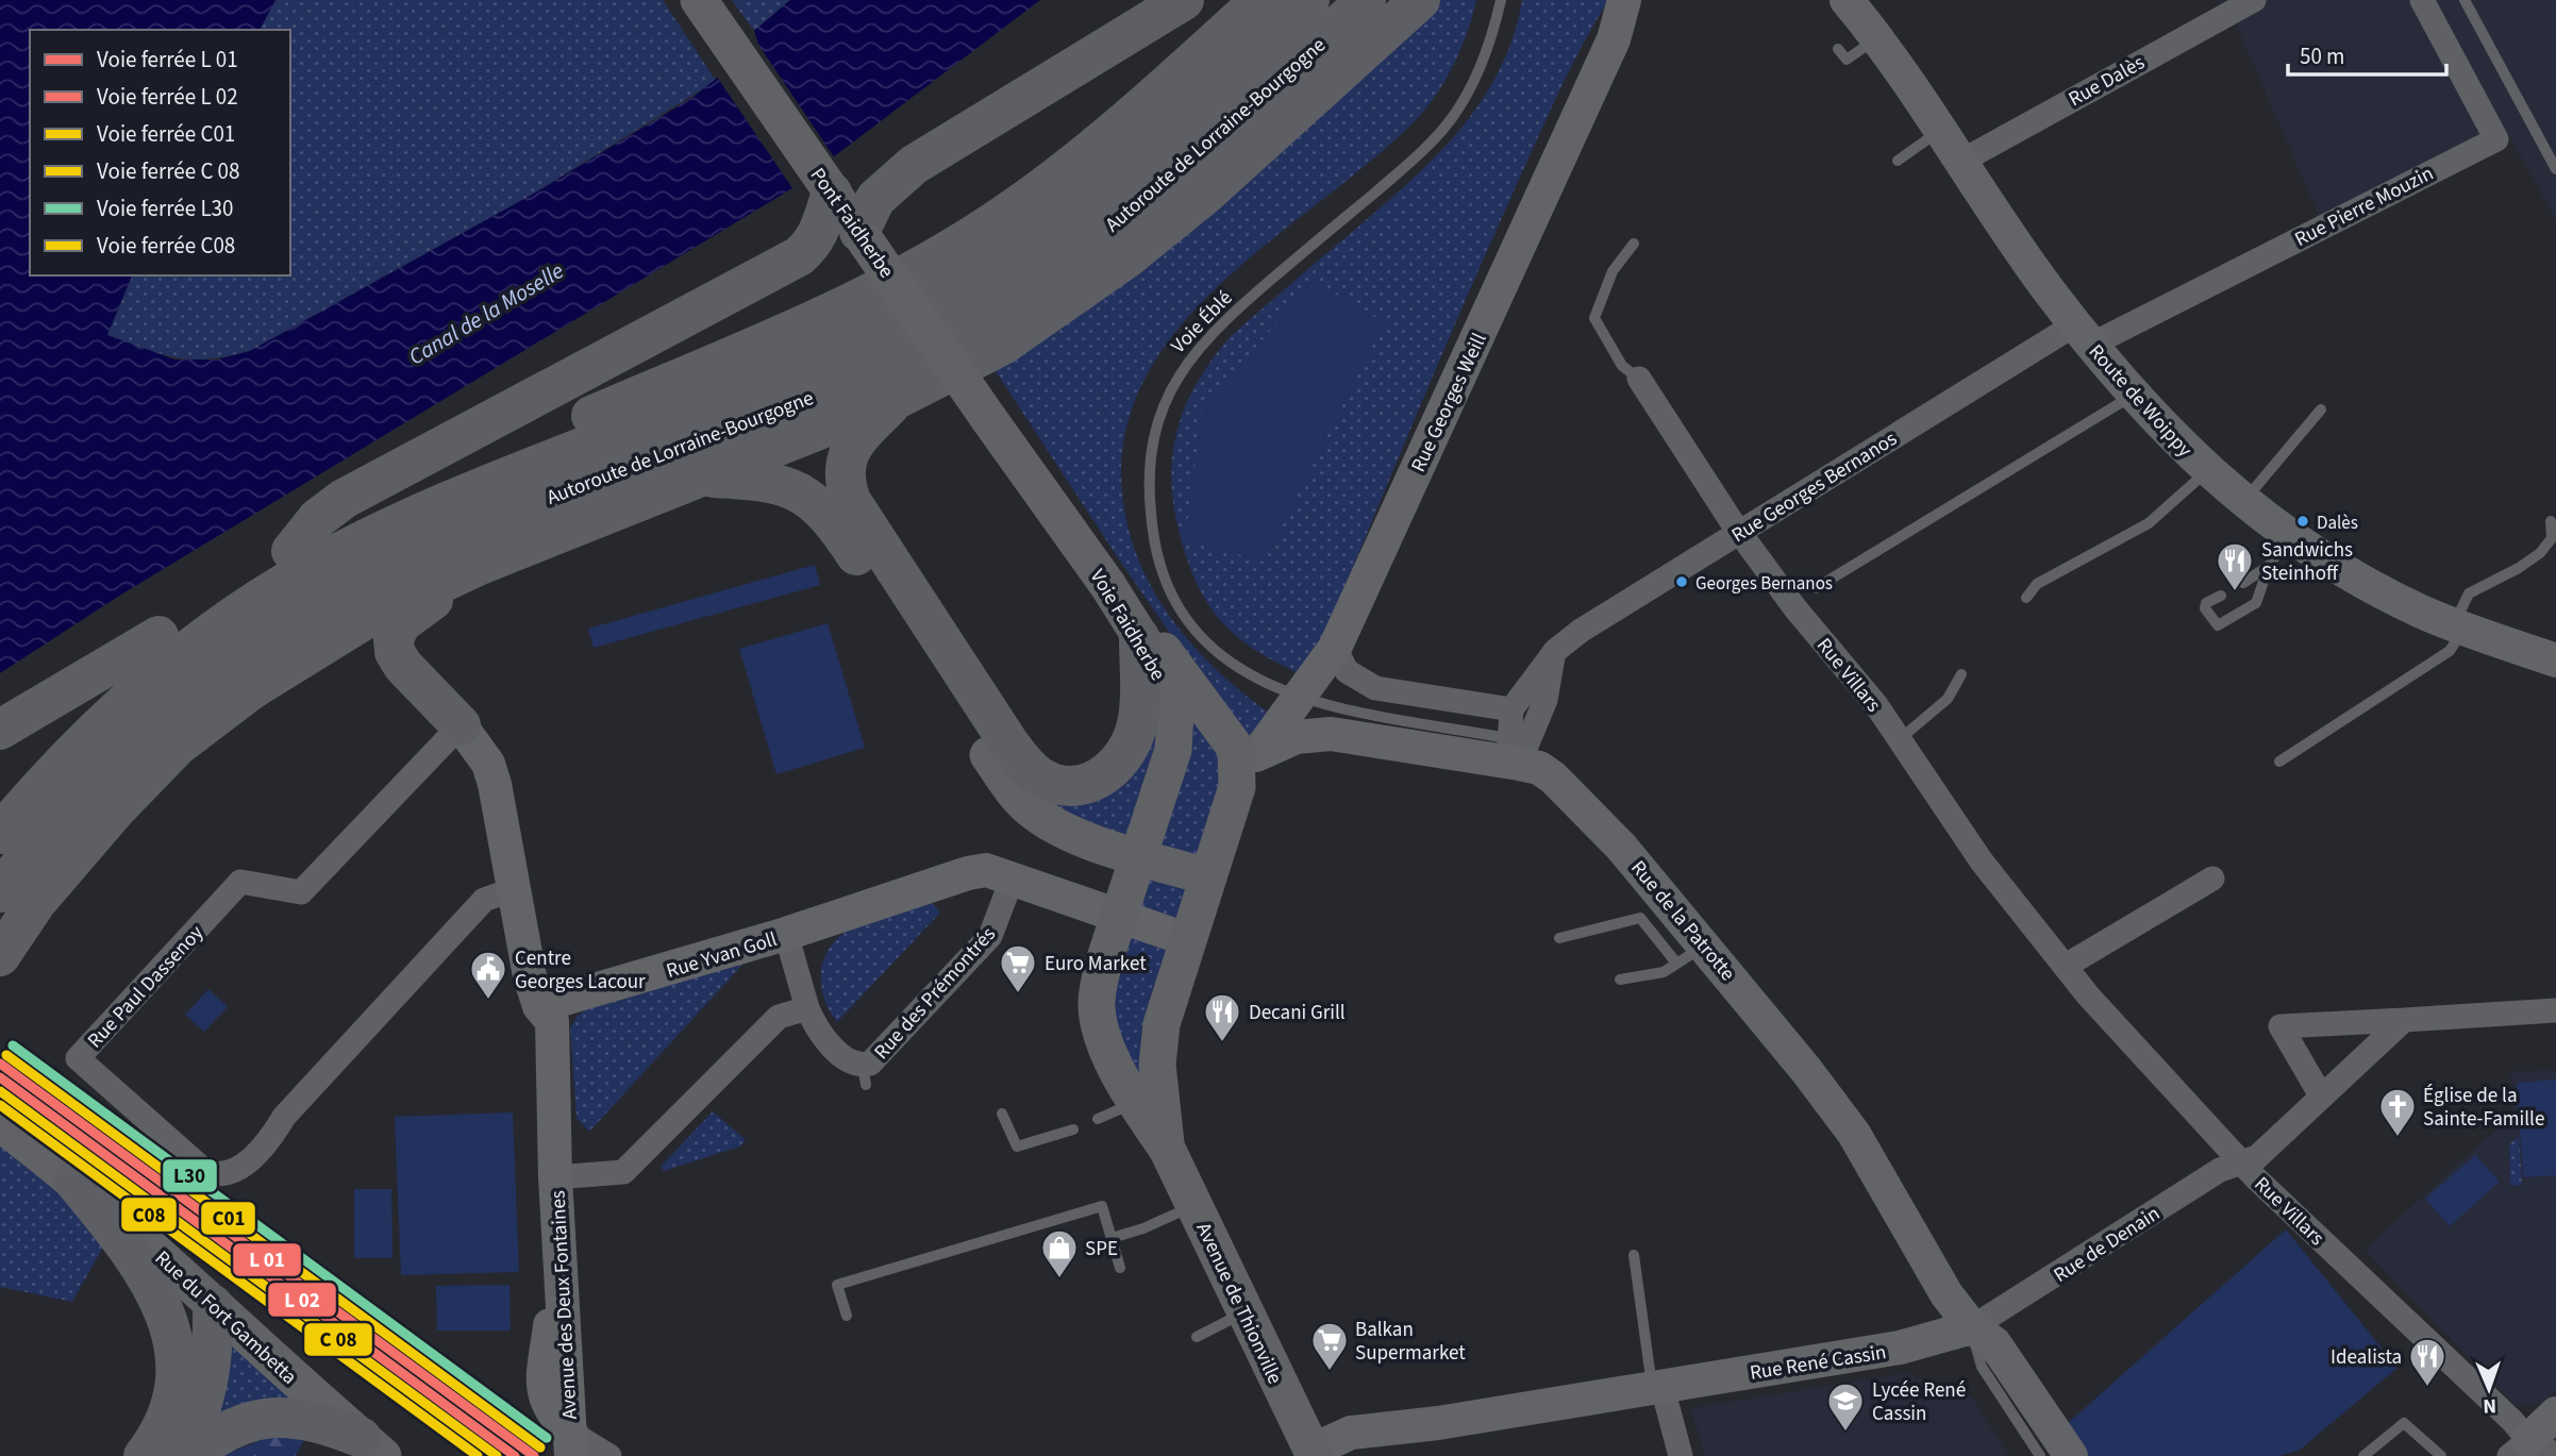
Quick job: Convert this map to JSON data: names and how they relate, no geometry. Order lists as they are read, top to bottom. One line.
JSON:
{"streets":{"highway":["Autoroute de Lorraine-Bourgogne"],"main road":["Pont Faidherbe","Voie Faidherbe","Avenue de Thionville","Rue du Fort Gambetta"],"street":["Rue Dalès","Rue Pierre Mouzin","Route de Woippy","Rue Georges Weill","Rue Georges Bernanos","Rue Villars","Rue de la Patrotte","Rue Yvan Goll","Rue Paul Dassenoy","Rue des Prémontrés","Rue de Denain","Avenue des Deux Fontaines","Rue René Cassin"],"lane":["Voie Éblé"]},"crossings":[["Rue Dalès","Route de Woippy"],["Rue Pierre Mouzin","Route de Woippy"],["Rue Pierre Mouzin","Rue Georges Bernanos"],["Pont Faidherbe","Voie Faidherbe"],["Voie Éblé","Rue Georges Weill"],["Voie Éblé","Rue de la Patrotte"],["Route de Woippy","Rue Georges Bernanos"],["Rue Georges Weill","Rue de la Patrotte"],["Rue Georges Bernanos","Rue Villars"],["Voie Faidherbe","Rue Yvan Goll"],["Voie Faidherbe","Avenue de Thionville"],["Rue Villars","Rue de Denain"],["Rue de la Patrotte","Rue de Denain"],["Rue de la Patrotte","Rue René Cassin"],["Rue Yvan Goll","Rue des Prémontrés"],["Rue Yvan Goll","Avenue des Deux Fontaines"],["Rue de Denain","Rue René Cassin"],["Avenue de Thionville","Rue René Cassin"]],"water":["Canal de la Moselle"],"places":{"other":["Dalès","Georges Bernanos"],"restaurant":["Sandwichs Steinhoff","Decani Grill","Idealista"],"supermarket":["Euro Market","Balkan Supermarket"],"public building":["Centre Georges Lacour"],"church":["Église de la Sainte-Famille"],"shop":["SPE"],"school or university":["Lycée René Cassin"]},"lines":["rail line L30","rail line C01","rail line C08"],"legend":["Voie ferrée L 01","Voie ferrée L 02","Voie ferrée C01","Voie ferrée C 08","Voie ferrée L30","Voie ferrée C08"],"scale_bar":"50 m","north":"bottom"}
